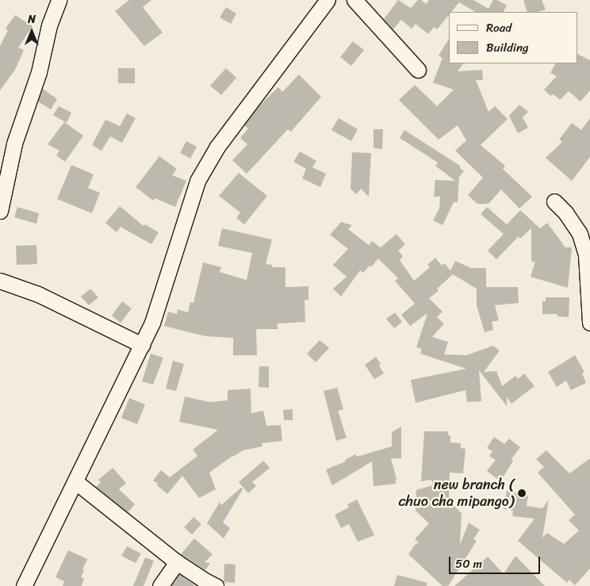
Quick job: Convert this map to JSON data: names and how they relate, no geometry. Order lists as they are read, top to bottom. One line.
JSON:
{"places":["new branch ( chuo cha mipango)"],"legend":["Road","Building"],"scale_bar":"50 m","north":"top"}
